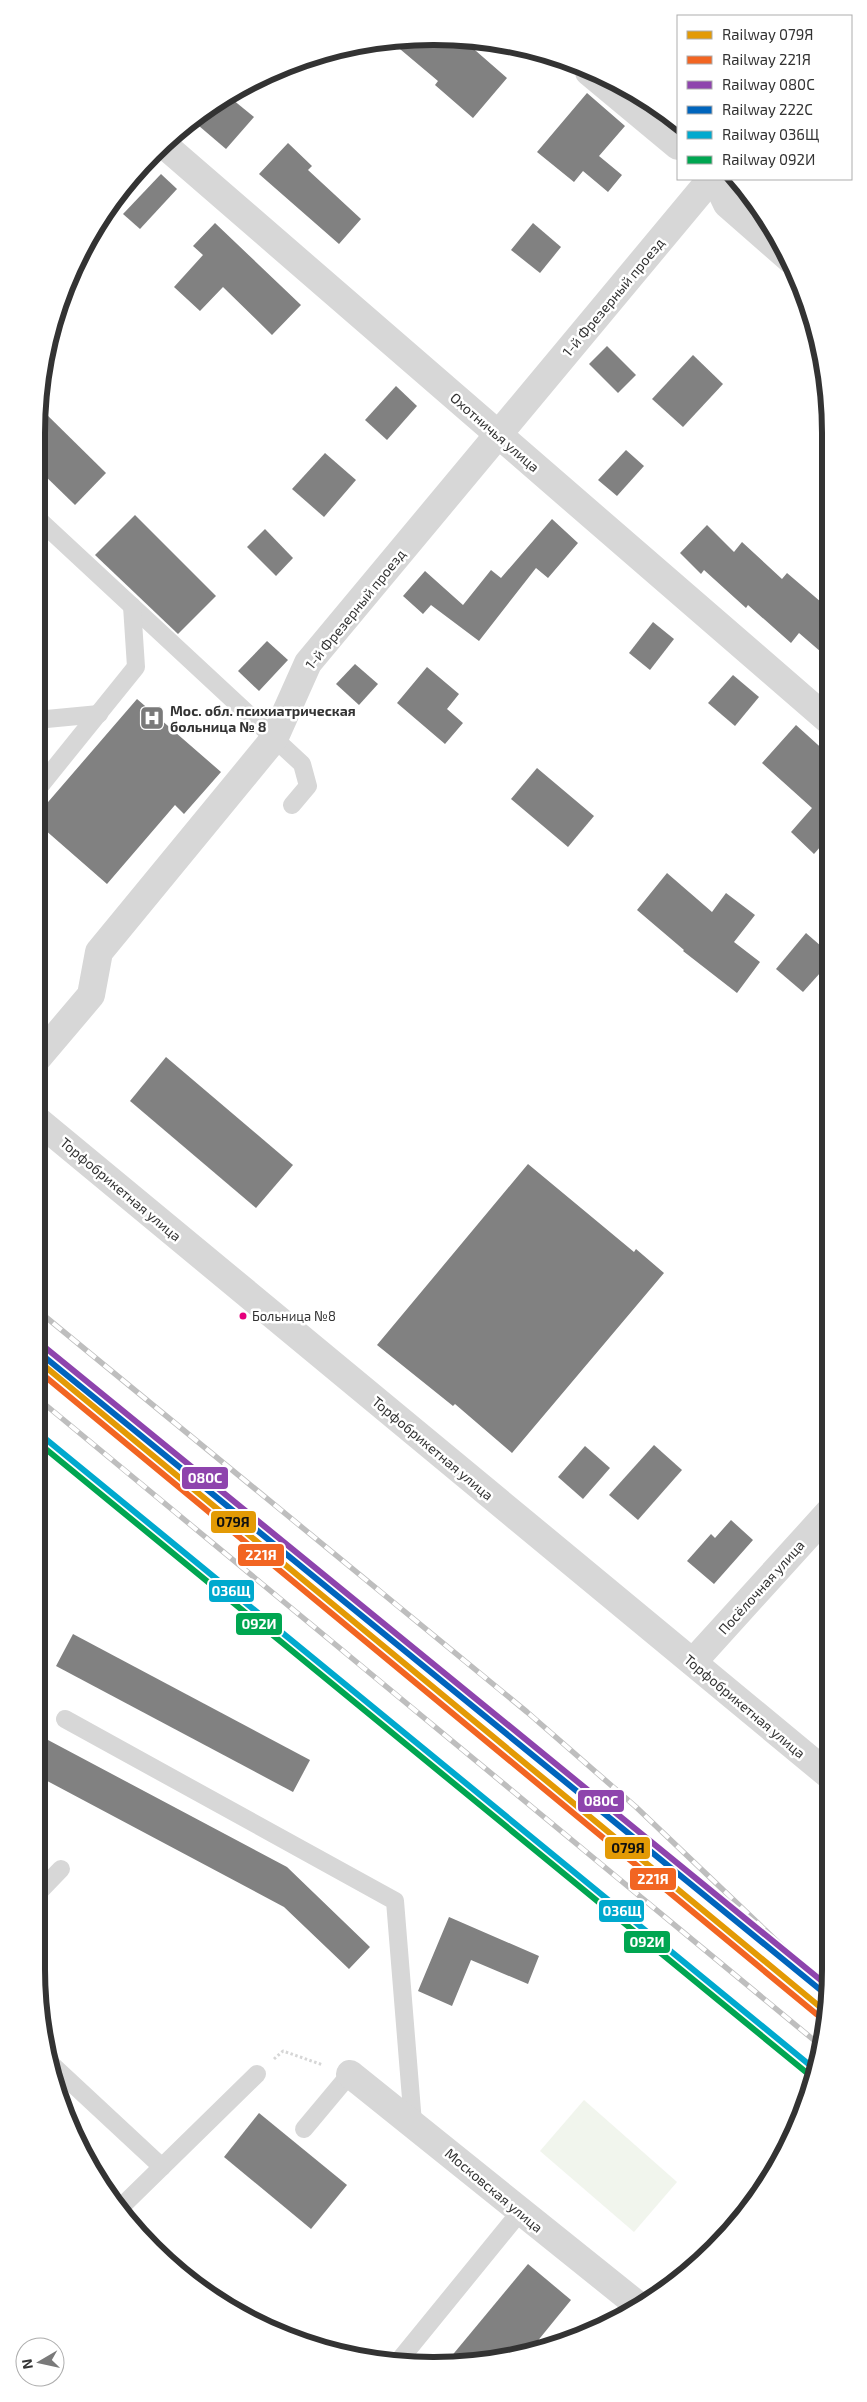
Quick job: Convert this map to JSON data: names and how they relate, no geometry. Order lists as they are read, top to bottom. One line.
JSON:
{"streets":{"street":["1-й Фрезерный проезд","Охотничья улица","Торфобрикетная улица","Посёлочная улица","Московская улица"]},"crossings":[["1-й Фрезерный проезд","Охотничья улица"],["Торфобрикетная улица","Посёлочная улица"]],"places":{"hospital":["Мос. обл. психиатрическая больница № 8"],"other":["Больница №8"]},"lines":["rail line 080С","rail line 222С","rail line 079Я","rail line 221Я","rail line 036Щ","rail line 092И"],"legend":["Railway 079Я","Railway 221Я","Railway 080С","Railway 222С","Railway 036Щ","Railway 092И"],"north":"left"}
